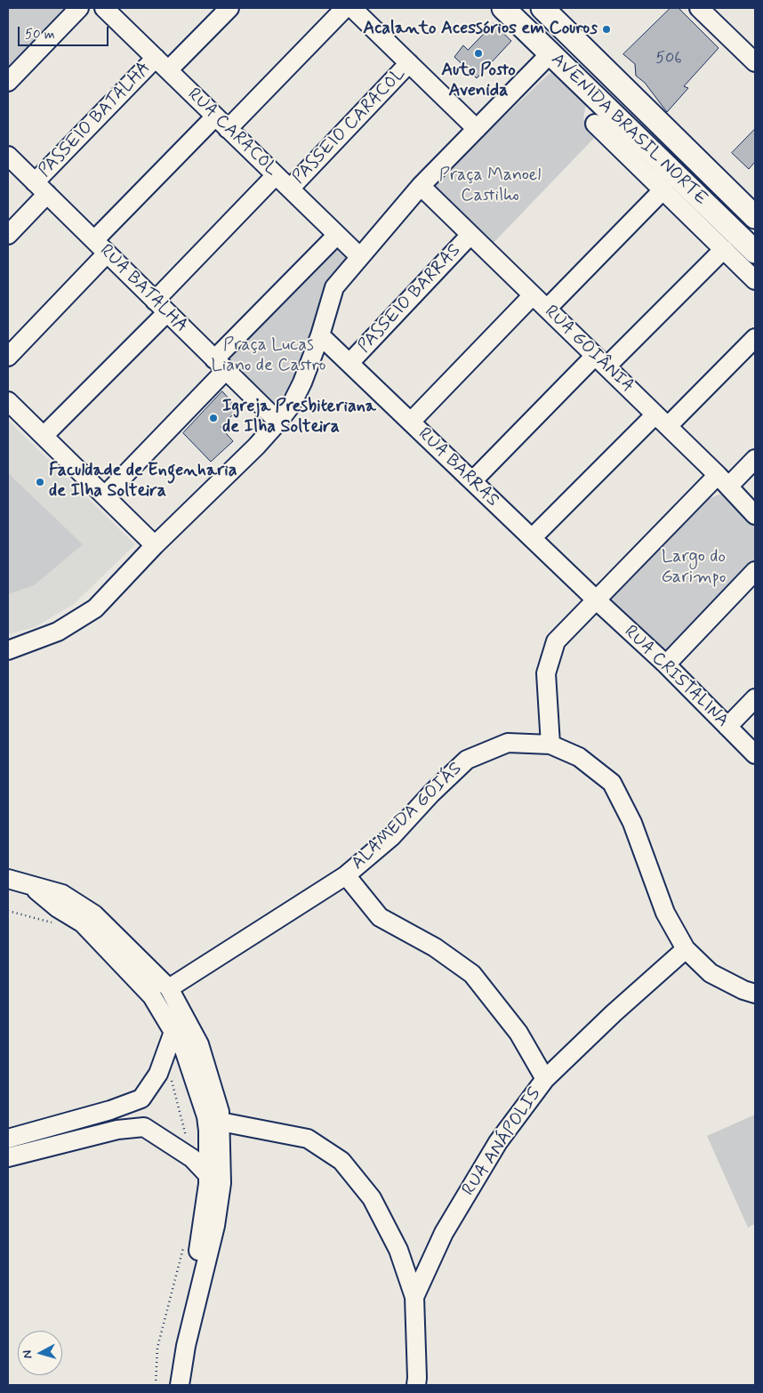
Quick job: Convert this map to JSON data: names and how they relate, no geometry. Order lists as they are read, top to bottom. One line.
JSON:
{"streets":{"main road":["AVENIDA BRASIL NORTE"],"street":["PASSEIO BATALHA","PASSEIO CARACOL","RUA CARACOL","RUA BATALHA","PASSEIO BARRAS","RUA GOIÂNIA","RUA BARRAS","RUA CRISTALINA","ALAMEDA GOIÁS","RUA ANÁPOLIS"]},"crossings":[["PASSEIO BATALHA","RUA CARACOL"],["PASSEIO BATALHA","RUA BATALHA"],["PASSEIO CARACOL","RUA CARACOL"],["PASSEIO BARRAS","RUA GOIÂNIA"],["PASSEIO BARRAS","RUA BARRAS"],["RUA BARRAS","RUA CRISTALINA"],["ALAMEDA GOIÁS","RUA ANÁPOLIS"]],"parks":["Praça Manoel Castilho","Praça Lucas Liano de Castro","Largo do Garimpo"],"places":["Acalanto Acessórios em Couros","Auto Posto Avenida","Igreja Presbiteriana de Ilha Solteira","Faculdade de Engenharia de Ilha Solteira"],"house_numbers":["506"],"scale_bar":"50 m","north":"left"}
